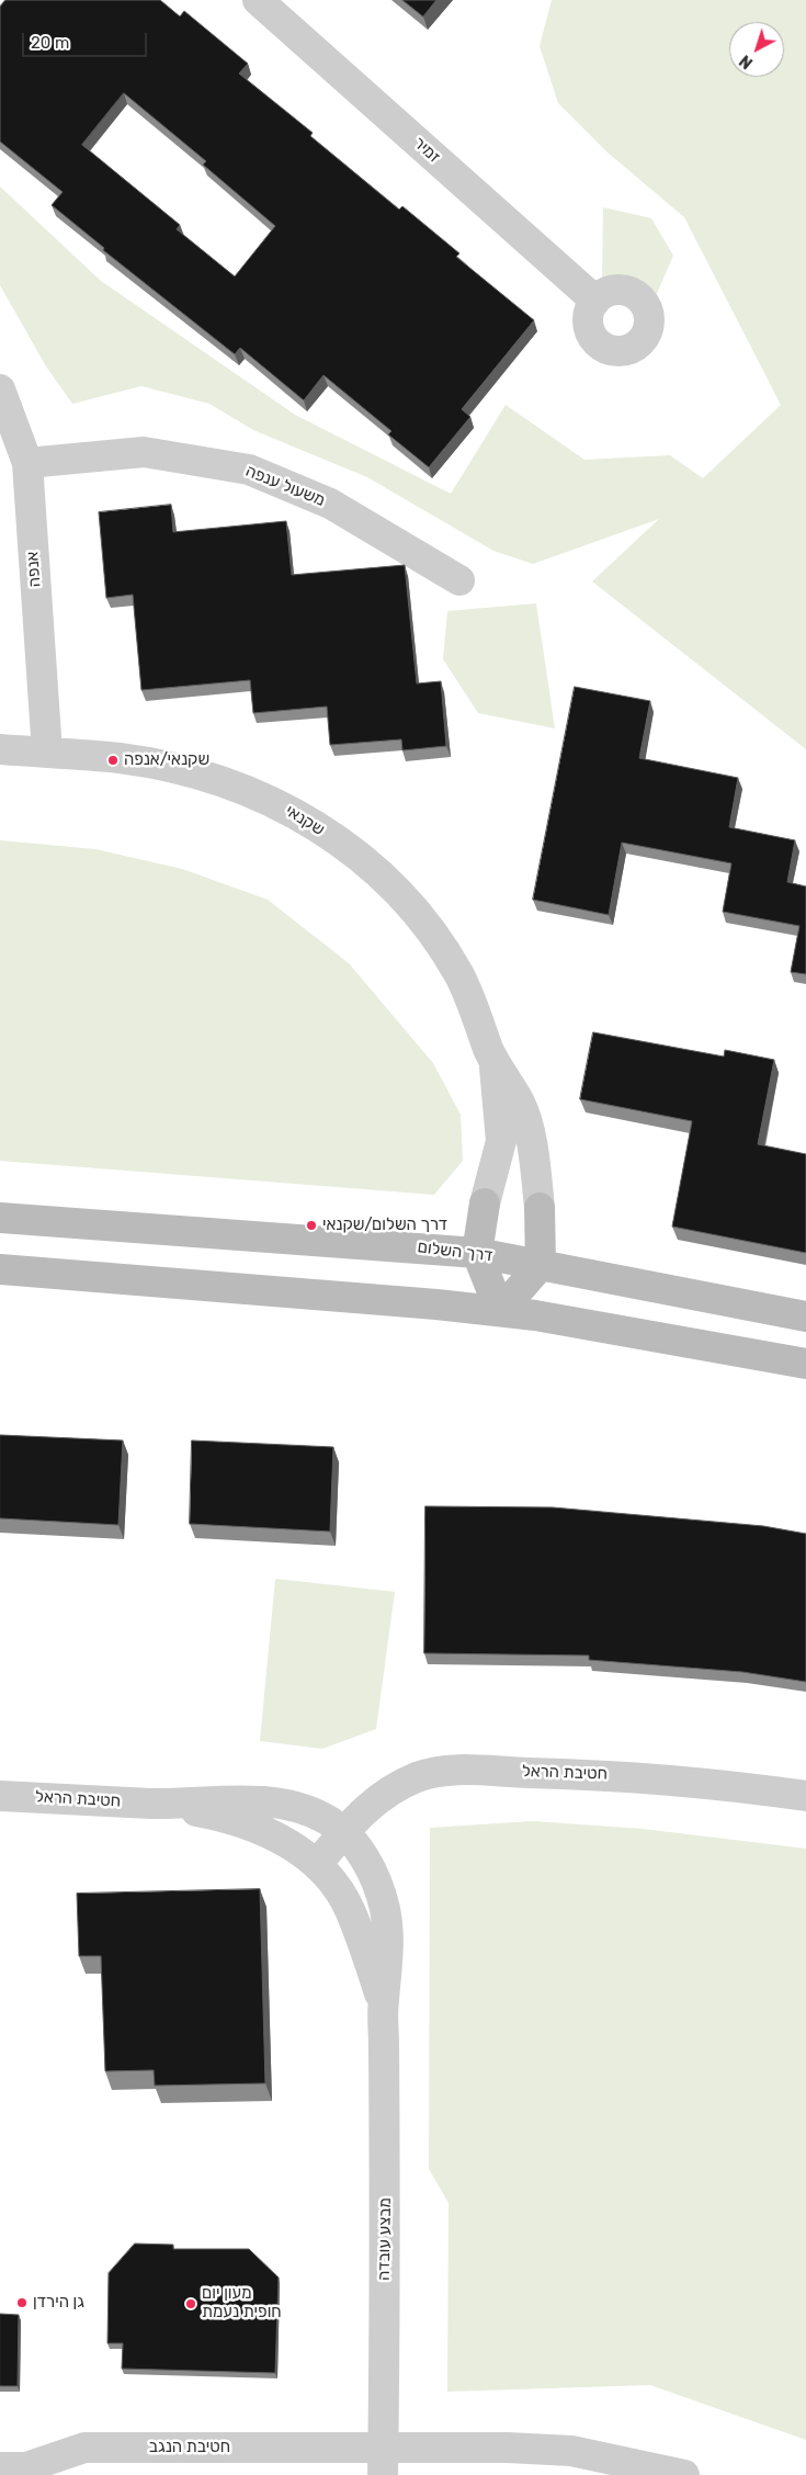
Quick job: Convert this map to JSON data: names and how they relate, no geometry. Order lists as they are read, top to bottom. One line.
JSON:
{"streets":{"street":["זמיר","משעול ענפה","אנפה","שקנאי","דרך השלום","חטיבת הראל","מבצע עובדה","חטיבת הנגב"]},"crossings":[["משעול ענפה","אנפה"],["אנפה","שקנאי"],["שקנאי","דרך השלום"],["חטיבת הראל","מבצע עובדה"],["מבצע עובדה","חטיבת הנגב"]],"places":["שקנאי/אנפה","דרך השלום/שקנאי","גן הירדן","מעון יום חופית נעמת"],"scale_bar":"20 m","north":"bottom left"}
